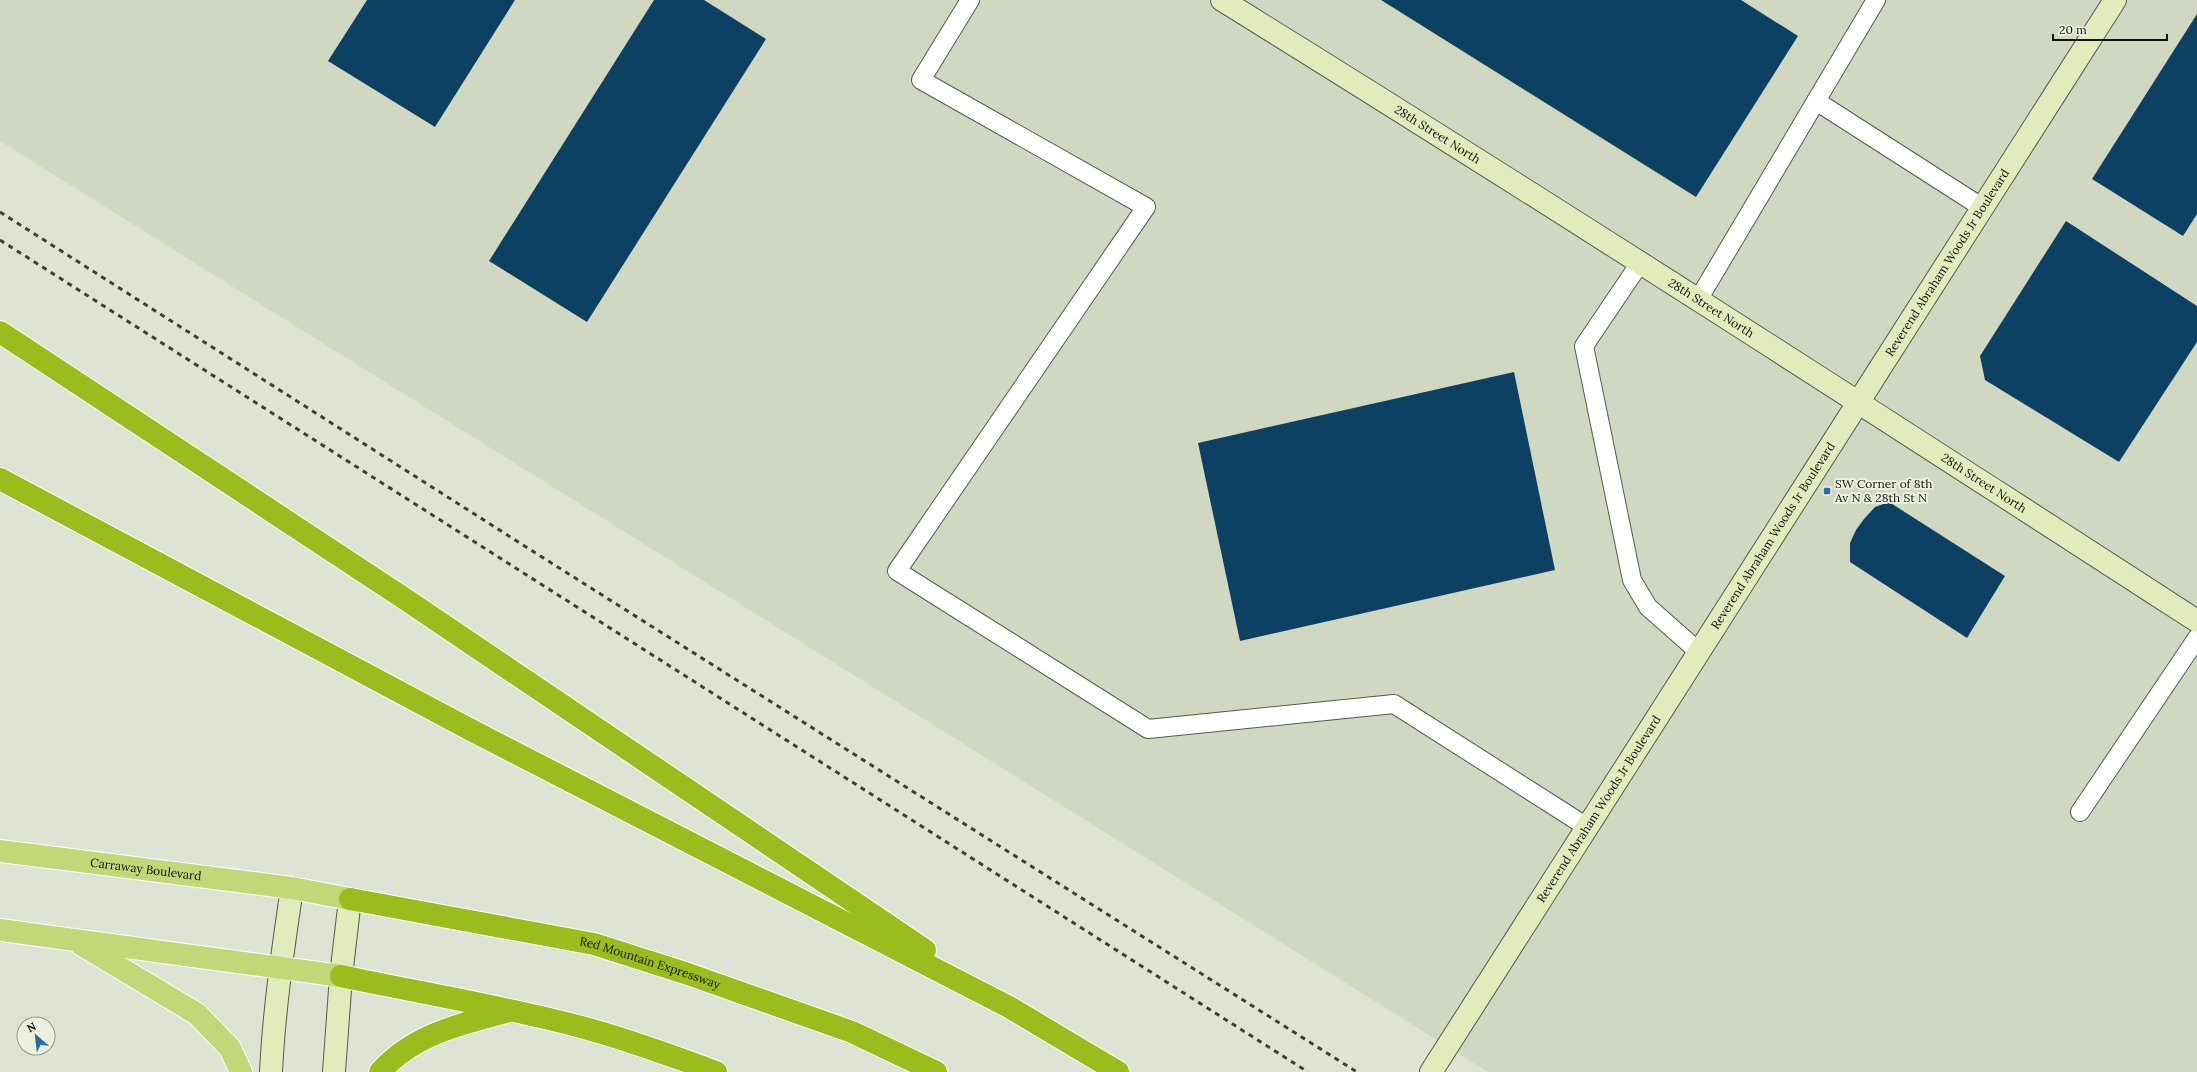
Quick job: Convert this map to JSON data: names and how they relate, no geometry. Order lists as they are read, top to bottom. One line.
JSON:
{"streets":{"highway":["Red Mountain Expressway"],"main road":["Carraway Boulevard"],"street":["28th Street North","Reverend Abraham Woods Jr Boulevard"]},"crossings":[["28th Street North","Reverend Abraham Woods Jr Boulevard"],["Carraway Boulevard","Red Mountain Expressway"]],"places":{"transit":["SW Corner of 8th Av N & 28th St N"]},"scale_bar":"20 m","north":"top left"}
